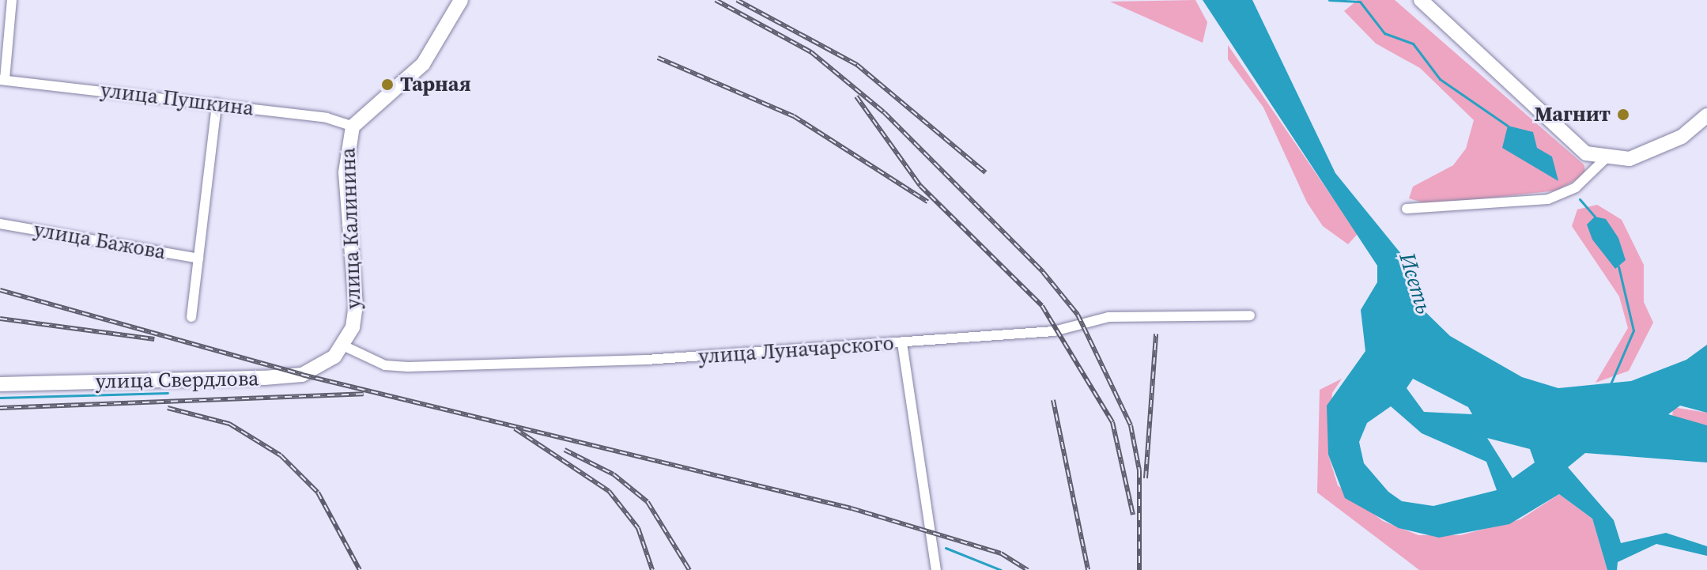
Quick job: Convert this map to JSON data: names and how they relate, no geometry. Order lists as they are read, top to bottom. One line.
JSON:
{"streets":{"main road":["улица Калинина","улица Свердлова"],"street":["улица Пушкина","улица Бажова","улица Луначарского"]},"crossings":[["улица Пушкина","улица Калинина"],["улица Калинина","улица Луначарского"],["улица Калинина","улица Свердлова"],["улица Луначарского","улица Свердлова"]],"water":["Исеть"],"places":["Тарная","Магнит"]}
